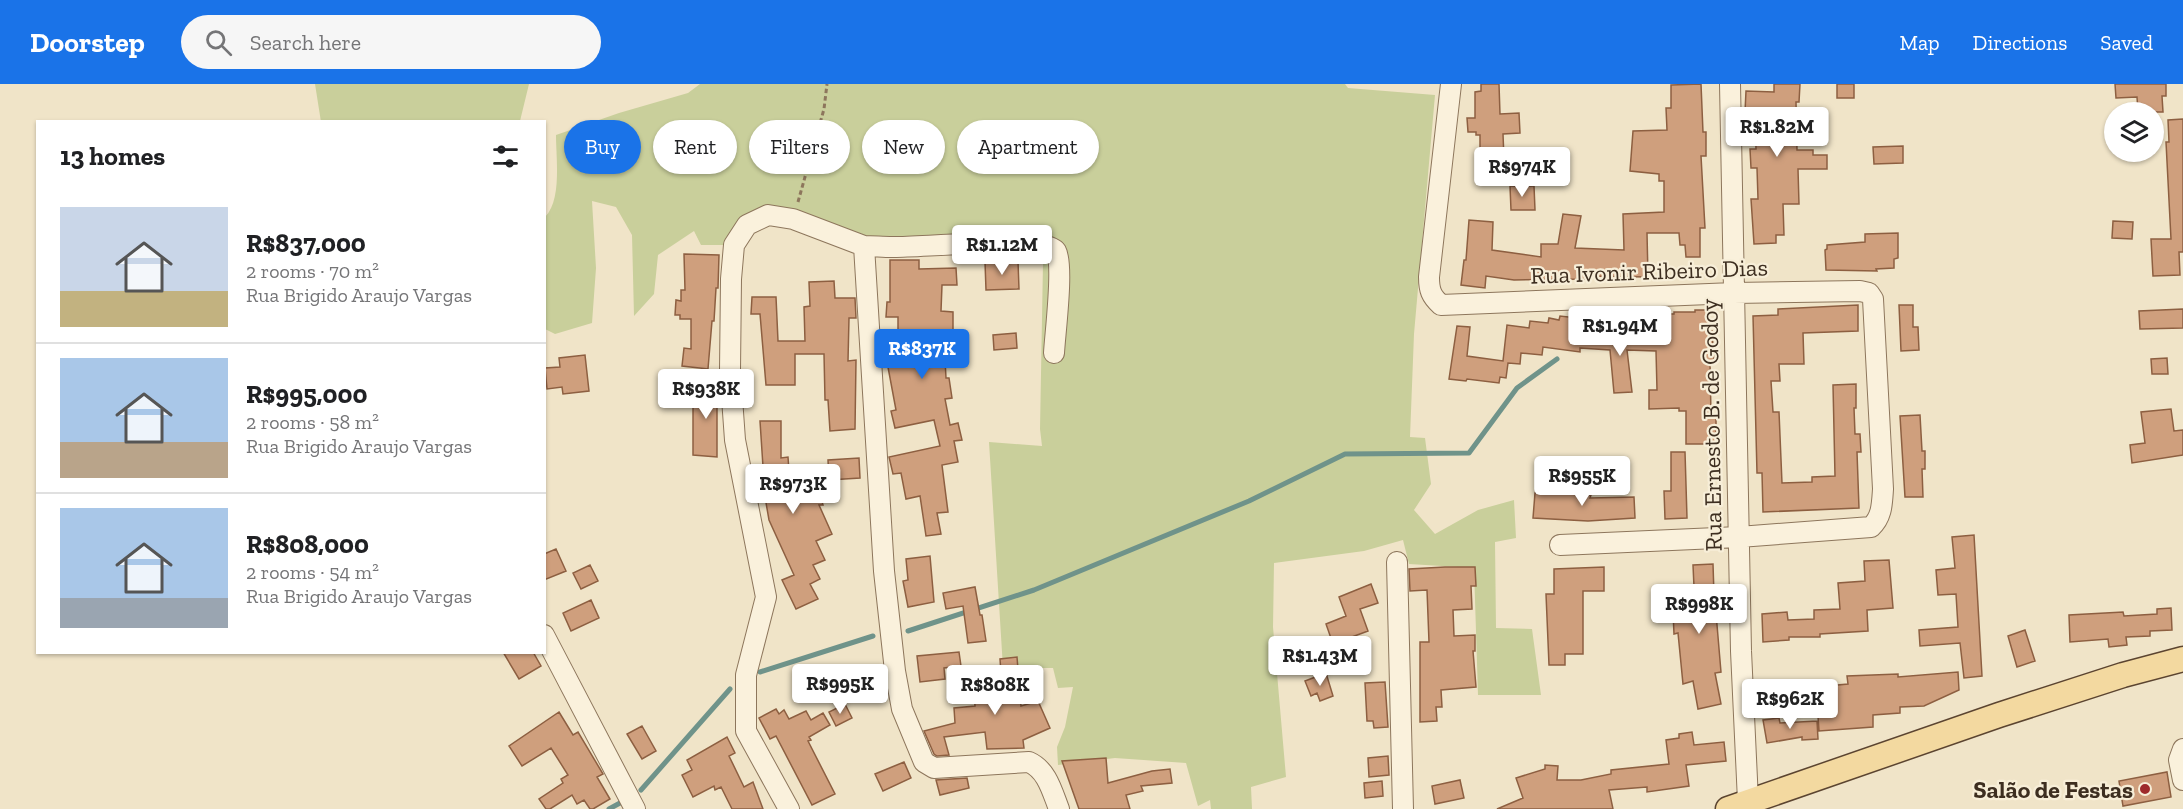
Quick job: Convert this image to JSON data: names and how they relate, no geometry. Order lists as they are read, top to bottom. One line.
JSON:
{"streets":{"street":["Rua Ivonir Ribeiro Dias","Rua Ernesto B. de Godoy"]},"crossings":[["Rua Ivonir Ribeiro Dias","Rua Ernesto B. de Godoy"]],"places":["Salão de Festas"],"page":{"header":"Doorstep","search":"Search here","nav":["Map","Directions","Saved"],"price":["R$1.82M","R$974K","R$1.12M","R$1.94M","R$837K","R$938K","R$955K","R$973K","R$998K","R$1.43M","R$995K","R$808K","R$962K"],"chip":["Buy","Rent","Filters","New","Apartment"],"heading":"13 homes","list":[{"name":"R$837,000","note":"2 rooms · 70 m² · Rua Brigido Araujo Vargas"},{"name":"R$995,000","note":"2 rooms · 58 m² · Rua Brigido Araujo Vargas"},{"name":"R$808,000","note":"2 rooms · 54 m² · Rua Brigido Araujo Vargas"}]}}
